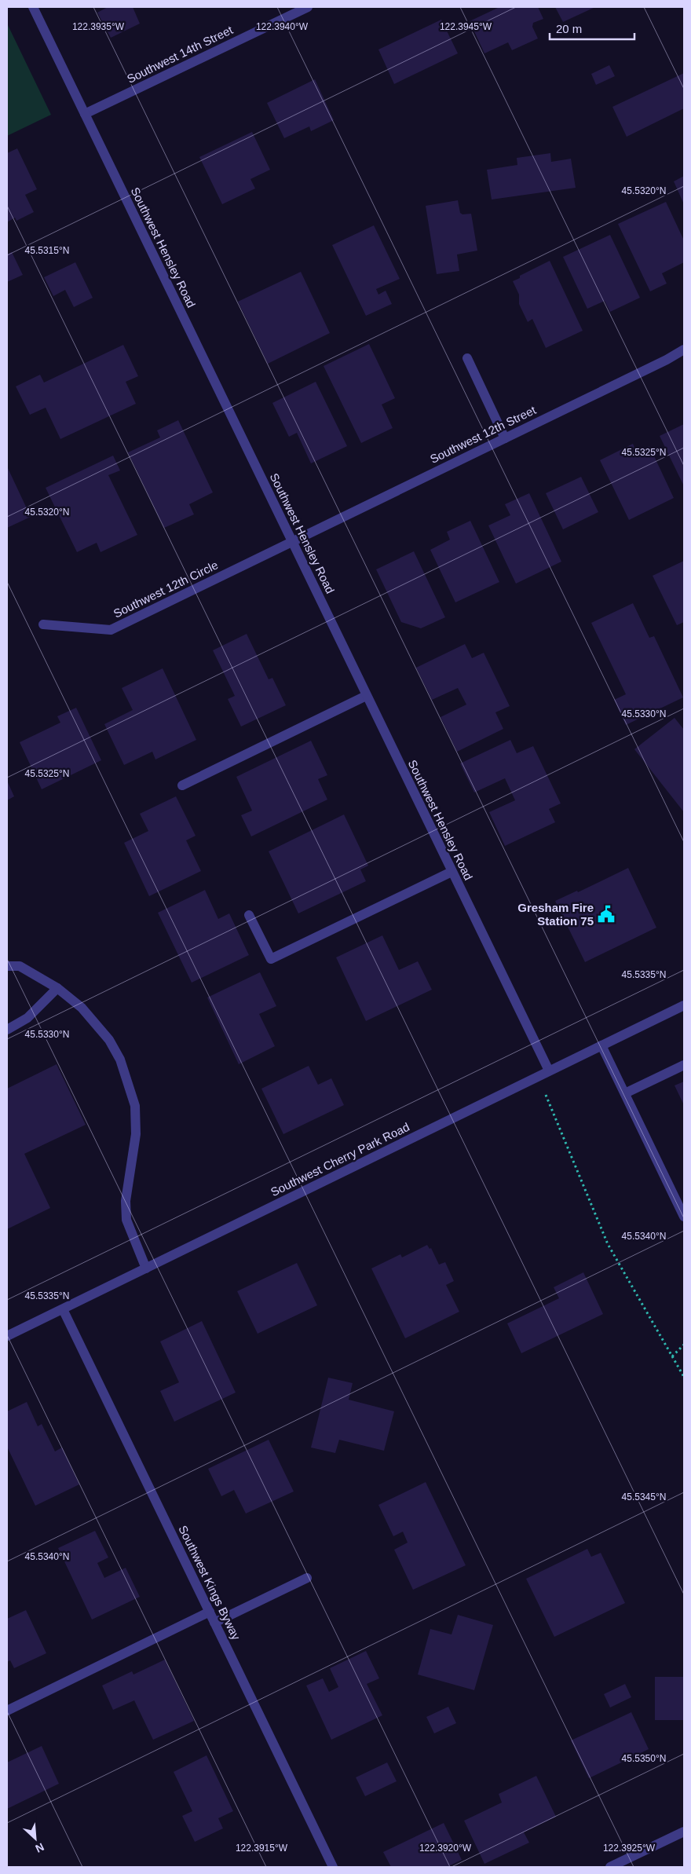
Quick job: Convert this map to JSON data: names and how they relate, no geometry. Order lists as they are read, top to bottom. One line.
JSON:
{"streets":{"street":["Southwest 14th Street","Southwest Hensley Road","Southwest 12th Street","Southwest 12th Circle","Southwest Cherry Park Road","Southwest Kings Byway"]},"crossings":[["Southwest 14th Street","Southwest Hensley Road"],["Southwest Hensley Road","Southwest 12th Street"],["Southwest Hensley Road","Southwest 12th Circle"],["Southwest Hensley Road","Southwest Cherry Park Road"],["Southwest 12th Street","Southwest 12th Circle"],["Southwest Cherry Park Road","Southwest Kings Byway"]],"places":{"public building":["Gresham Fire Station 75"]},"scale_bar":"20 m","north":"bottom right","coordinates":["122.3935°W","122.3945°W","122.3940°W","45.5320°N","45.5315°N","45.5325°N","45.5330°N","45.5335°N","45.5340°N","45.5345°N","45.5350°N","122.3915°W","122.3920°W","122.3925°W"]}
